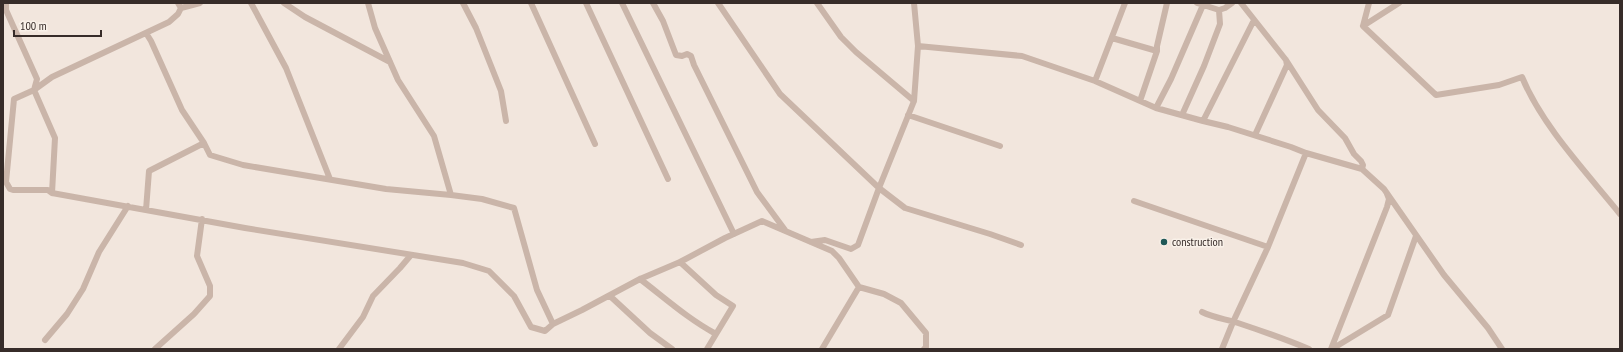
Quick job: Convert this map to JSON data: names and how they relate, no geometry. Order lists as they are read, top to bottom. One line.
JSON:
{"places":["construction"],"scale_bar":"100 m"}
